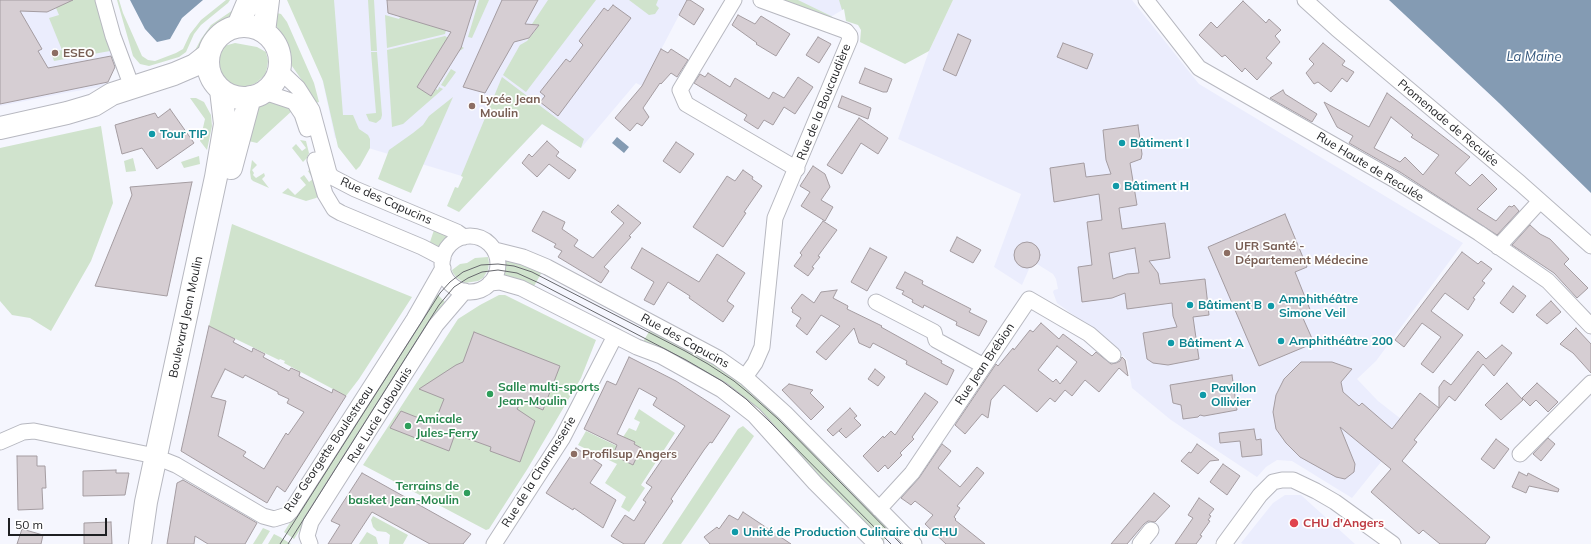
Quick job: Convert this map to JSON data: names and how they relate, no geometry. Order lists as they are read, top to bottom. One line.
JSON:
{"streets":{"main road":["Boulevard Jean Moulin"],"street":["Rue de la Boucaudière","Promenade de Reculée","Rue Haute de Reculée","Rue des Capucins","Rue Jean Brébion","Rue Lucie Laboulais","Rue Georgette Boulestreau","Rue de la Charnasserie"]},"crossings":[["Rue de la Boucaudière","Rue des Capucins"],["Rue des Capucins","Boulevard Jean Moulin"],["Rue des Capucins","Rue Jean Brébion"],["Rue des Capucins","Rue Lucie Laboulais"],["Rue des Capucins","Rue Georgette Boulestreau"],["Rue des Capucins","Rue de la Charnasserie"],["Boulevard Jean Moulin","Rue Georgette Boulestreau"],["Rue Lucie Laboulais","Rue Georgette Boulestreau"]],"water":["La Maine"],"places":["ESEO","Lycée Jean Moulin","Tour TIP","Bâtiment I","Bâtiment H","UFR Santé - Département Médecine","Bâtiment B","Amphithéâtre Simone Veil","Amphithéâtre 200","Bâtiment A","Salle multi-sports Jean-Moulin","Pavillon Ollivier","Amicale Jules-Ferry","Profilsup Angers","Terrains de basket Jean-Moulin","CHU d'Angers","Unité de Production Culinaire du CHU"],"scale_bar":"50 m"}
